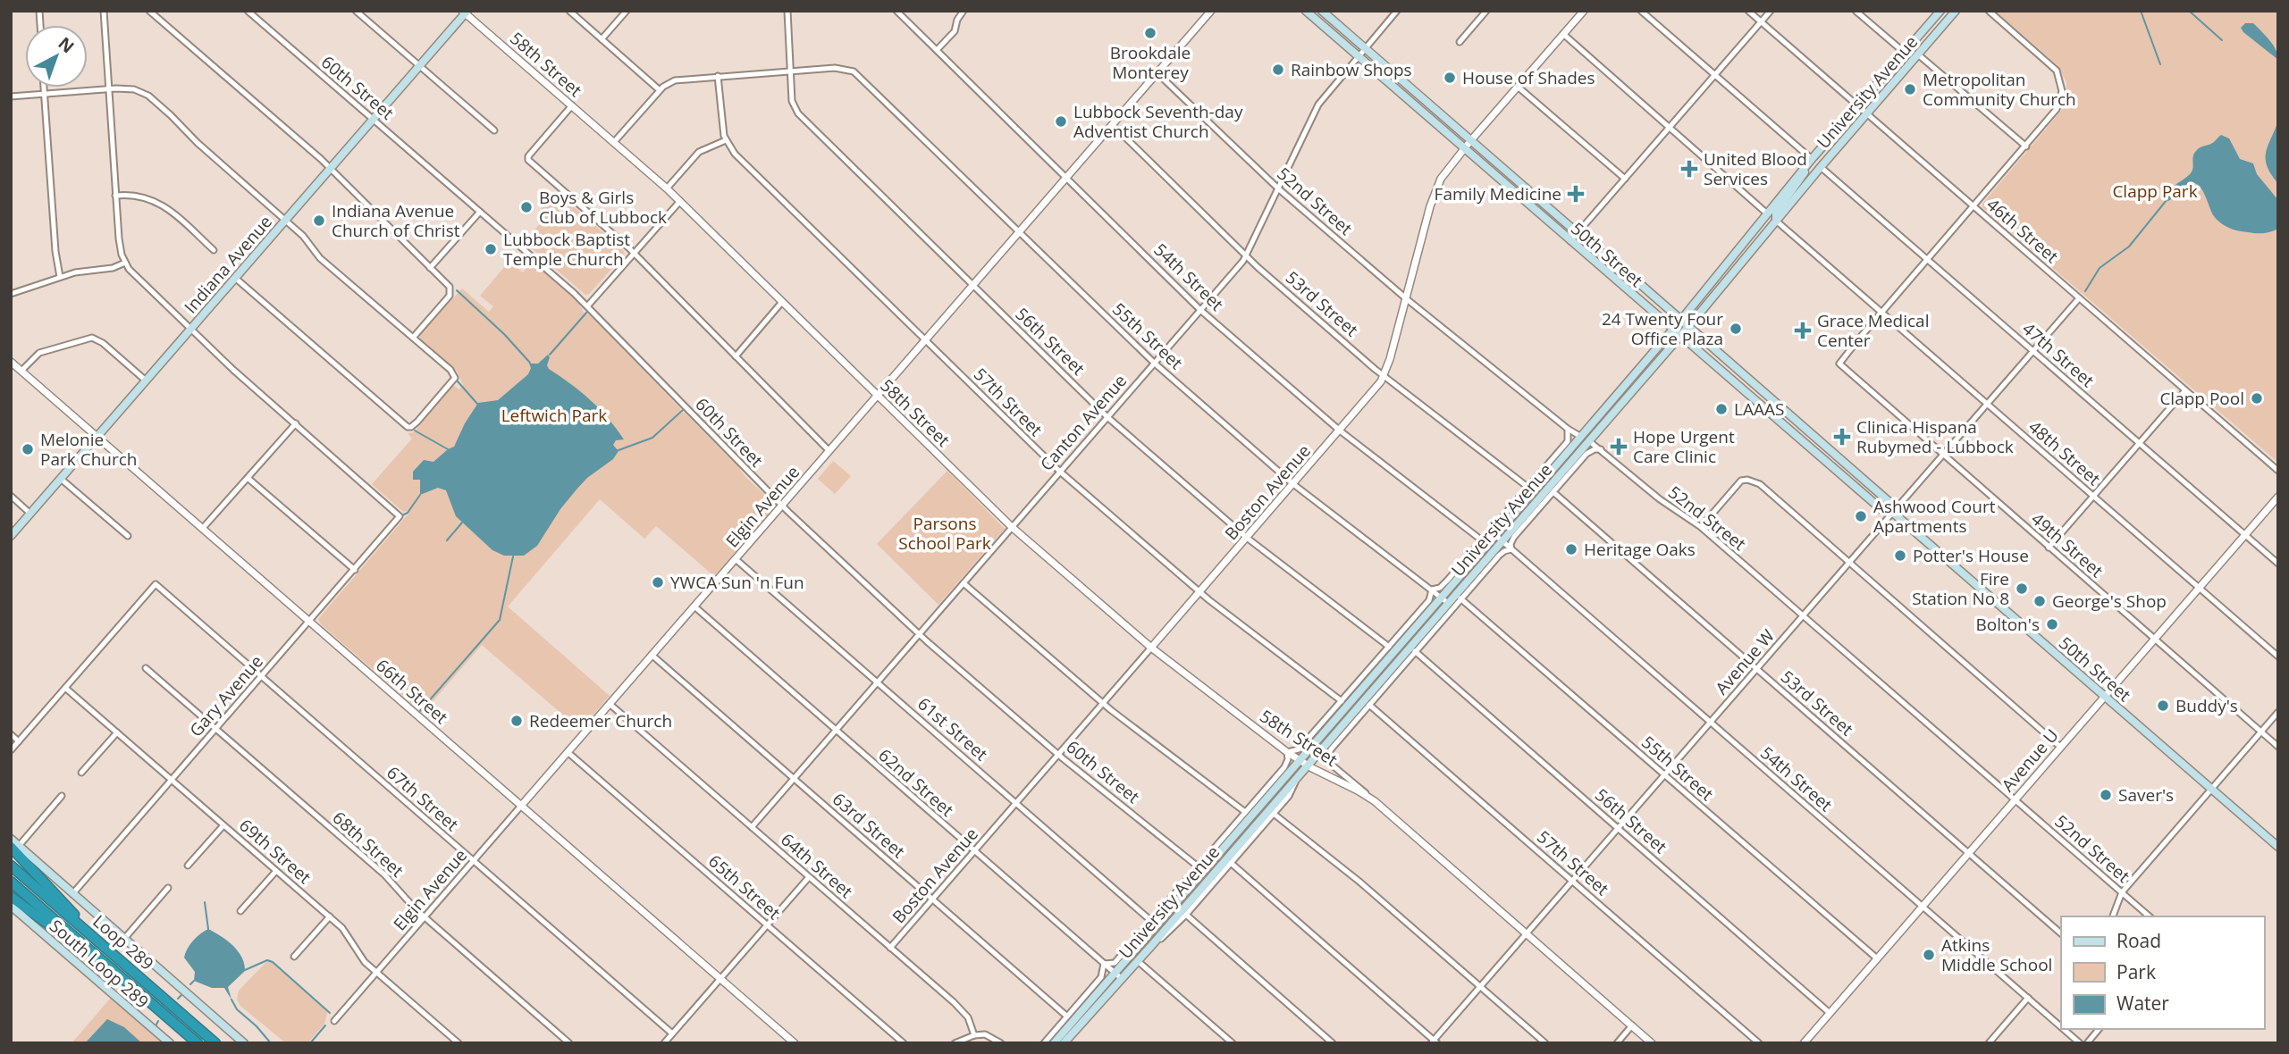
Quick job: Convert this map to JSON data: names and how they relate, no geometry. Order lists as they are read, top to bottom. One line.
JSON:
{"streets":{"highway":["Loop 289"],"main road":["University Avenue","50th Street","Indiana Avenue","South Loop 289"],"street":["58th Street","60th Street","52nd Street","46th Street","54th Street","53rd Street","55th Street","56th Street","47th Street","57th Street","Canton Avenue","48th Street","Boston Avenue","Elgin Avenue","49th Street","Avenue W","66th Street","Gary Avenue","61st Street","Avenue U","62nd Street","67th Street","63rd Street","68th Street","69th Street","64th Street","65th Street"]},"crossings":[["58th Street","University Avenue"],["58th Street","Indiana Avenue"],["58th Street","Canton Avenue"],["58th Street","Boston Avenue"],["58th Street","Elgin Avenue"],["58th Street","Avenue W"],["60th Street","Indiana Avenue"],["60th Street","Canton Avenue"],["60th Street","Boston Avenue"],["60th Street","Elgin Avenue"],["University Avenue","52nd Street"],["University Avenue","46th Street"],["University Avenue","50th Street"],["University Avenue","54th Street"],["University Avenue","55th Street"],["University Avenue","47th Street"],["University Avenue","48th Street"],["University Avenue","62nd Street"],["52nd Street","Canton Avenue"],["52nd Street","Boston Avenue"],["52nd Street","Elgin Avenue"],["52nd Street","Avenue W"],["52nd Street","Avenue U"],["46th Street","Avenue W"],["50th Street","Canton Avenue"],["50th Street","Boston Avenue"],["50th Street","Avenue W"],["50th Street","Avenue U"],["Indiana Avenue","66th Street"],["54th Street","Canton Avenue"],["54th Street","Boston Avenue"],["54th Street","Elgin Avenue"],["54th Street","Avenue W"],["54th Street","Avenue U"],["53rd Street","Canton Avenue"],["53rd Street","Boston Avenue"],["53rd Street","Elgin Avenue"],["53rd Street","Avenue W"],["53rd Street","Avenue U"],["55th Street","56th Street"],["55th Street","Canton Avenue"],["55th Street","Boston Avenue"],["55th Street","Elgin Avenue"],["55th Street","Avenue W"],["55th Street","Avenue U"],["56th Street","Canton Avenue"],["56th Street","Boston Avenue"],["56th Street","Elgin Avenue"],["56th Street","Avenue W"],["56th Street","Avenue U"],["47th Street","Avenue W"],["47th Street","Avenue U"],["57th Street","Canton Avenue"],["57th Street","Boston Avenue"],["57th Street","Elgin Avenue"],["57th Street","Avenue W"],["Canton Avenue","61st Street"],["Canton Avenue","62nd Street"],["Canton Avenue","63rd Street"],["Canton Avenue","64th Street"],["48th Street","49th Street"],["48th Street","Avenue W"],["48th Street","Avenue U"],["Boston Avenue","61st Street"],["Boston Avenue","62nd Street"],["Boston Avenue","63rd Street"],["Boston Avenue","64th Street"],["Elgin Avenue","66th Street"],["Elgin Avenue","61st Street"],["Elgin Avenue","62nd Street"],["Elgin Avenue","67th Street"],["Elgin Avenue","63rd Street"],["Elgin Avenue","68th Street"],["Elgin Avenue","69th Street"],["Elgin Avenue","64th Street"],["Elgin Avenue","65th Street"],["49th Street","Avenue W"],["49th Street","Avenue U"],["66th Street","Gary Avenue"],["Gary Avenue","67th Street"],["Gary Avenue","68th Street"],["Gary Avenue","69th Street"],["67th Street","69th Street"]],"parks":["Clapp Park","Leftwich Park","Parsons School Park"],"places":{"other":["Brookdale Monterey","Rainbow Shops","House of Shades","Metropolitan Community Church","Lubbock Seventh-day Adventist Church","Boys & Girls Club of Lubbock","Indiana Avenue Church of Christ","Lubbock Baptist Temple Church","24 Twenty Four Office Plaza","Clapp Pool","LAAAS","Melonie Park Church","Ashwood Court Apartments","Heritage Oaks","Potter's House","YWCA Sun 'n Fun","Fire Station No 8","George's Shop","Bolton's","Buddy's","Redeemer Church","Saver's","Atkins Middle School"],"health":["United Blood Services","Family Medicine","Grace Medical Center","Clinica Hispana Rubymed - Lubbock","Hope Urgent Care Clinic"]},"legend":["Road","Park","Water"],"north":"top right"}
